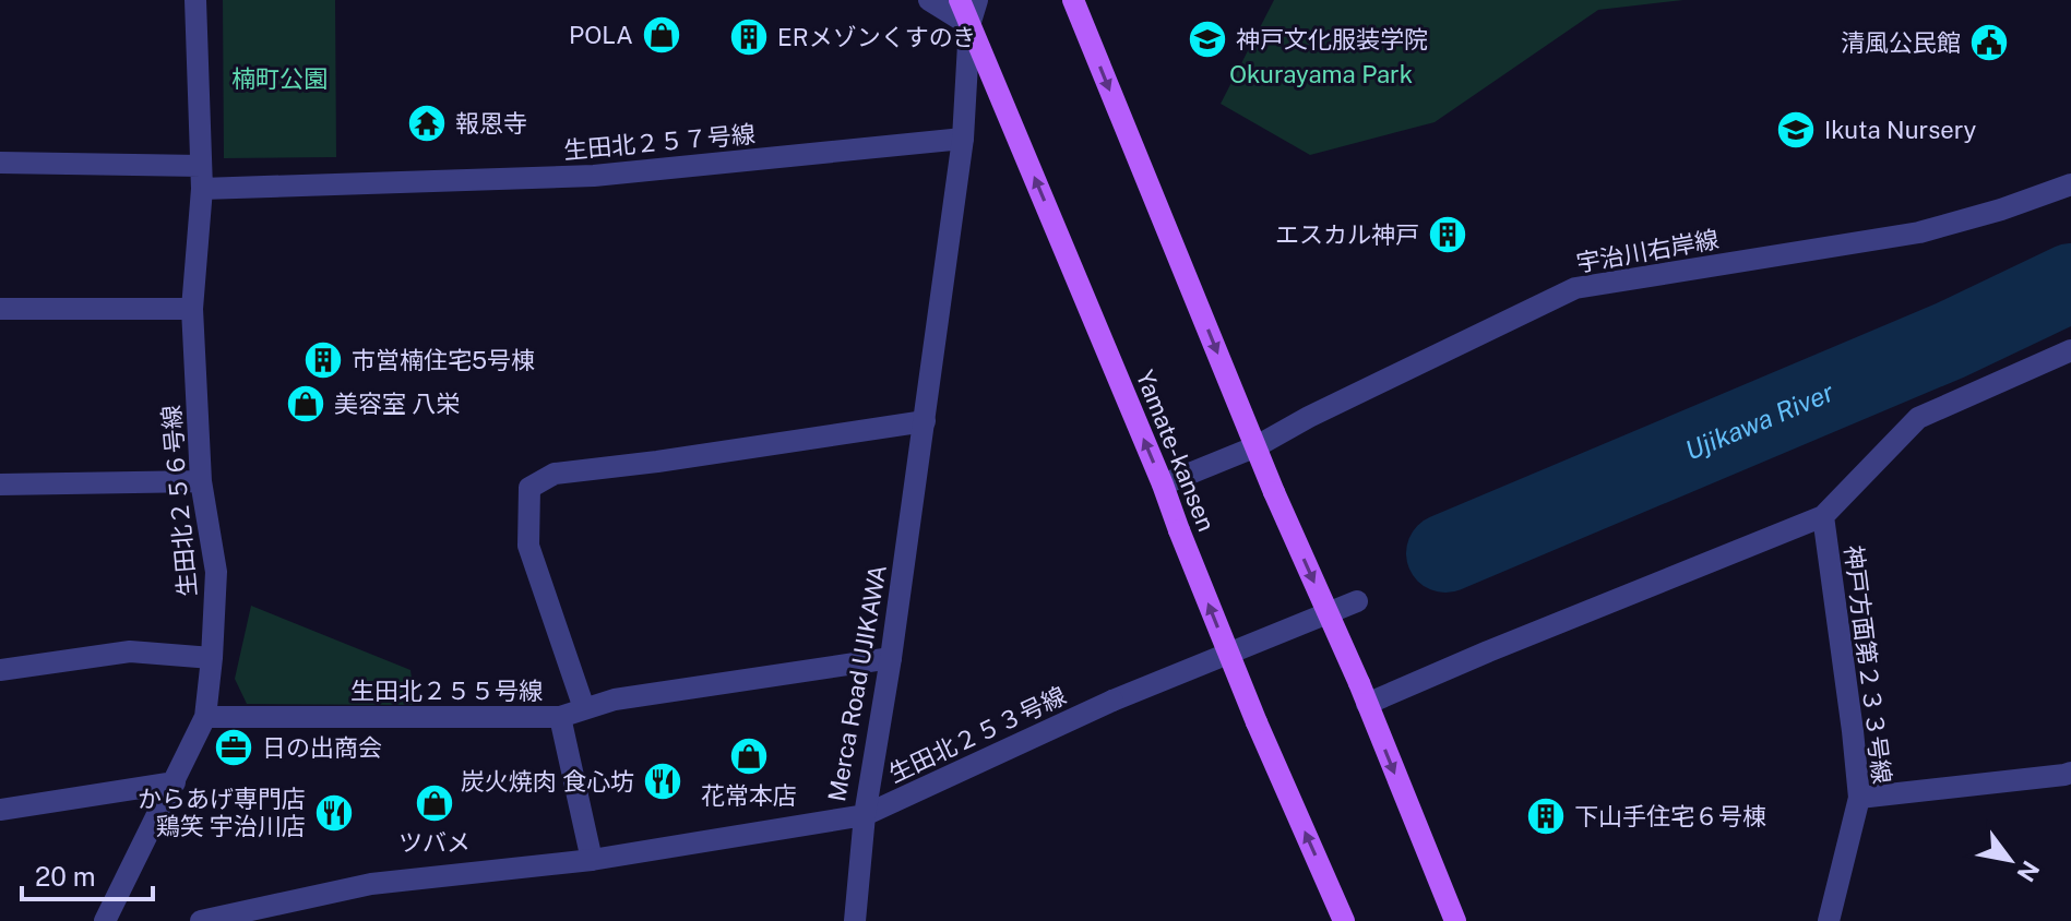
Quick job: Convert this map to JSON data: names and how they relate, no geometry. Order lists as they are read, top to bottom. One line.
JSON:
{"streets":{"main road":["Yamate-kansen"],"street":["生田北２５７号線","宇治川右岸線","生田北２５６号線","神戸方面第２３３号線","Merca Road UJIKAWA","生田北２５５号線","生田北２５３号線"]},"crossings":[["生田北２５７号線","生田北２５６号線"],["生田北２５７号線","Merca Road UJIKAWA"],["宇治川右岸線","Yamate-kansen"],["Yamate-kansen","Merca Road UJIKAWA"],["生田北２５６号線","生田北２５５号線"],["Merca Road UJIKAWA","生田北２５５号線"],["Merca Road UJIKAWA","生田北２５３号線"]],"water":["Ujikawa River"],"parks":["Okurayama Park","楠町公園"],"places":{"shop":["POLA","美容室 八栄","花常本店","ツバメ"],"building":["ERメゾンくすのき","エスカル神戸","市営楠住宅5号棟","下山手住宅６号棟"],"school or university":["神戸文化服装学院","Ikuta Nursery"],"public building":["清風公民館"],"temple":["報恩寺"],"office":["日の出商会"],"restaurant":["炭火焼肉 食心坊","からあげ専門店 鶏笑 宇治川店"]},"scale_bar":"20 m","north":"bottom right"}
